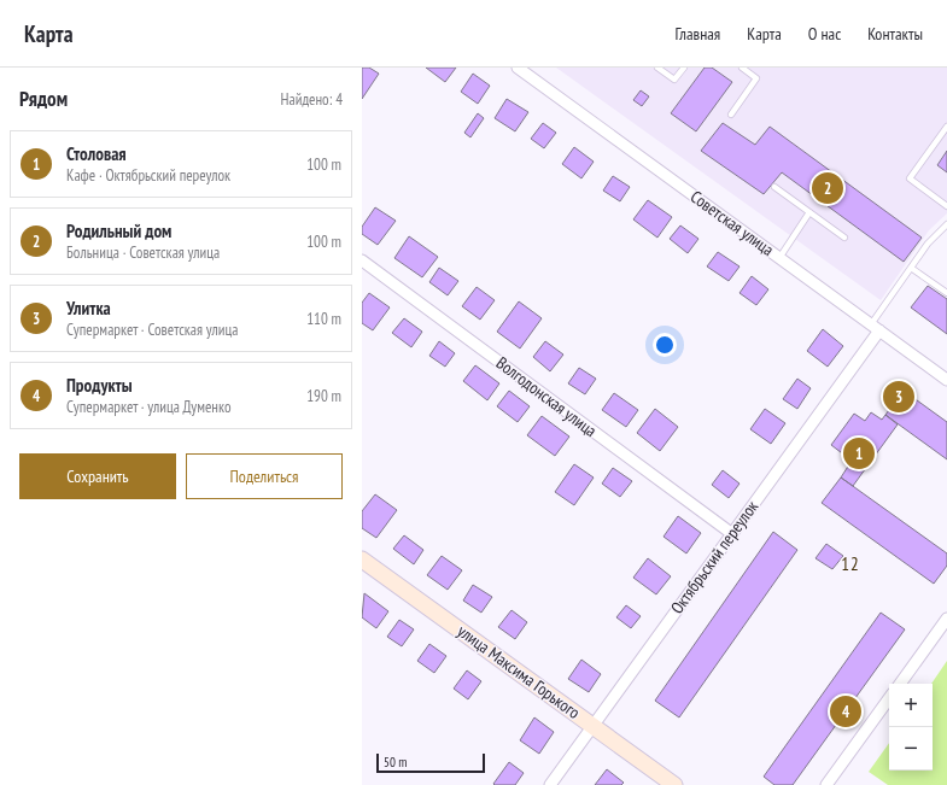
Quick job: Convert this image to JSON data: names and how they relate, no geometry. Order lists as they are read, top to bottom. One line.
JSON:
{"streets":{"street":["Советская улица","Волгодонская улица","Октябрьский переулок","улица Максима Горького"]},"crossings":[["Советская улица","Октябрьский переулок"],["Волгодонская улица","Октябрьский переулок"],["Октябрьский переулок","улица Максима Горького"]],"districts":["12"],"scale_bar":"50 m","page":{"header":"Карта","nav":["Главная","Карта","О нас","Контакты"],"heading":["Рядом","Найдено: 4"],"list":[{"mark":"1","name":"Столовая","note":"Кафе · Октябрьский переулок","value":"100 m"},{"mark":"2","name":"Родильный дом","note":"Больница · Советская улица","value":"100 m"},{"mark":"3","name":"Улитка","note":"Супермаркет · Советская улица","value":"110 m"},{"mark":"4","name":"Продукты","note":"Супермаркет · улица Думенко","value":"190 m"}],"pins":["2","3","1","4"],"buttons":["Сохранить","Поделиться"],"map_buttons":["+","−"],"scale":"50 m"}}
